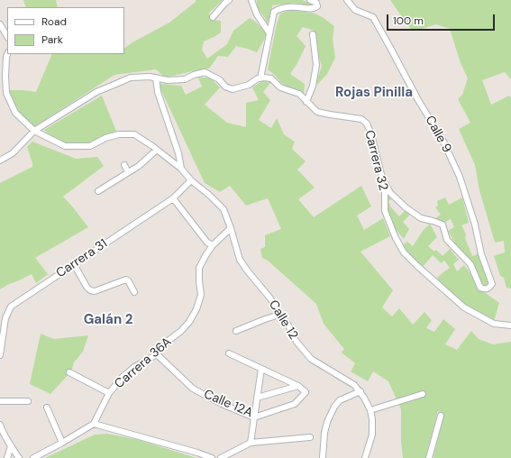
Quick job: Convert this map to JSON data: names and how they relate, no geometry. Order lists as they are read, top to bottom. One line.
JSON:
{"streets":{"street":["Calle 9","Carrera 32","Carrera 31","Calle 12","Carrera 36A","Calle 12A"]},"crossings":[["Calle 9","Carrera 32"],["Carrera 31","Calle 12"],["Calle 12","Carrera 36A"],["Carrera 36A","Calle 12A"]],"districts":["Rojas Pinilla","Galán 2"],"legend":["Road","Park"],"scale_bar":"100 m"}
